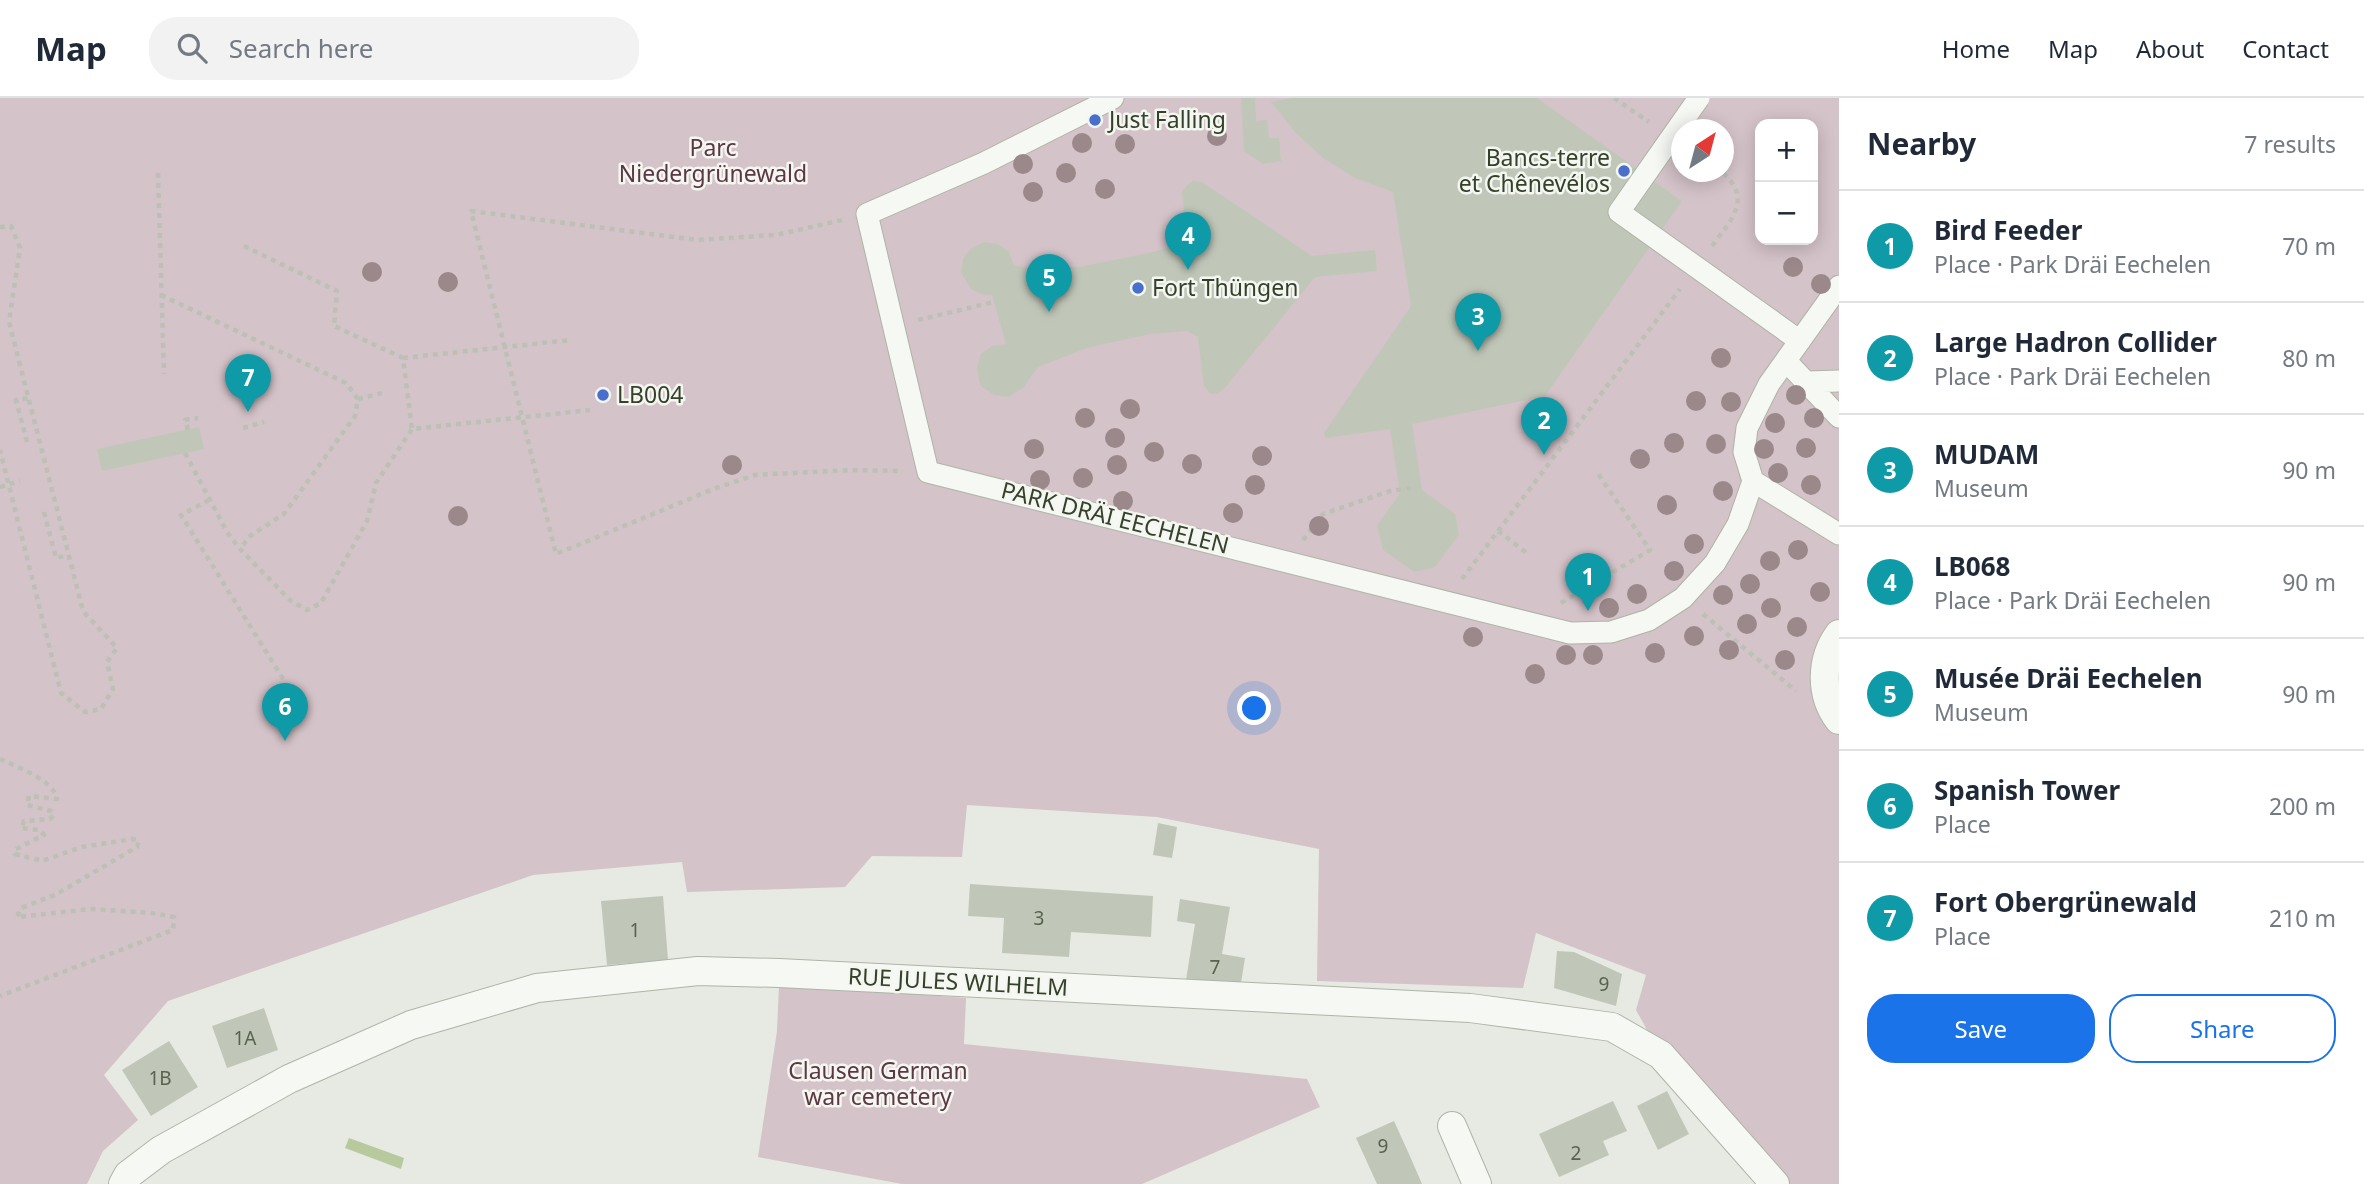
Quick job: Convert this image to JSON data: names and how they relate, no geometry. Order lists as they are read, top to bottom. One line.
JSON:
{"streets":{"street":["PARK DRÄI EECHELEN","RUE JULES WILHELM"]},"parks":["Parc Niedergrünewald","Clausen German war cemetery"],"places":["Just Falling","Bancs-terre et Chênevélos","Fort Thüngen","LB004"],"house_numbers":["3","1","7","9","1A","1B","9","2"],"north":"top right","page":{"header":"Map","search":"Search here","nav":["Home","Map","About","Contact"],"heading":["Nearby","7 results"],"map_buttons":["+","−"],"list":[{"mark":"1","name":"Bird Feeder","note":"Place · Park Dräi Eechelen","value":"70 m"},{"mark":"2","name":"Large Hadron Collider","note":"Place · Park Dräi Eechelen","value":"80 m"},{"mark":"3","name":"MUDAM","note":"Museum","value":"90 m"},{"mark":"4","name":"LB068","note":"Place · Park Dräi Eechelen","value":"90 m"},{"mark":"5","name":"Musée Dräi Eechelen","note":"Museum","value":"90 m"},{"mark":"6","name":"Spanish Tower","note":"Place","value":"200 m"},{"mark":"7","name":"Fort Obergrünewald","note":"Place","value":"210 m"}],"pins":["4","5","3","7","2","1","6"],"buttons":["Save","Share"]}}
